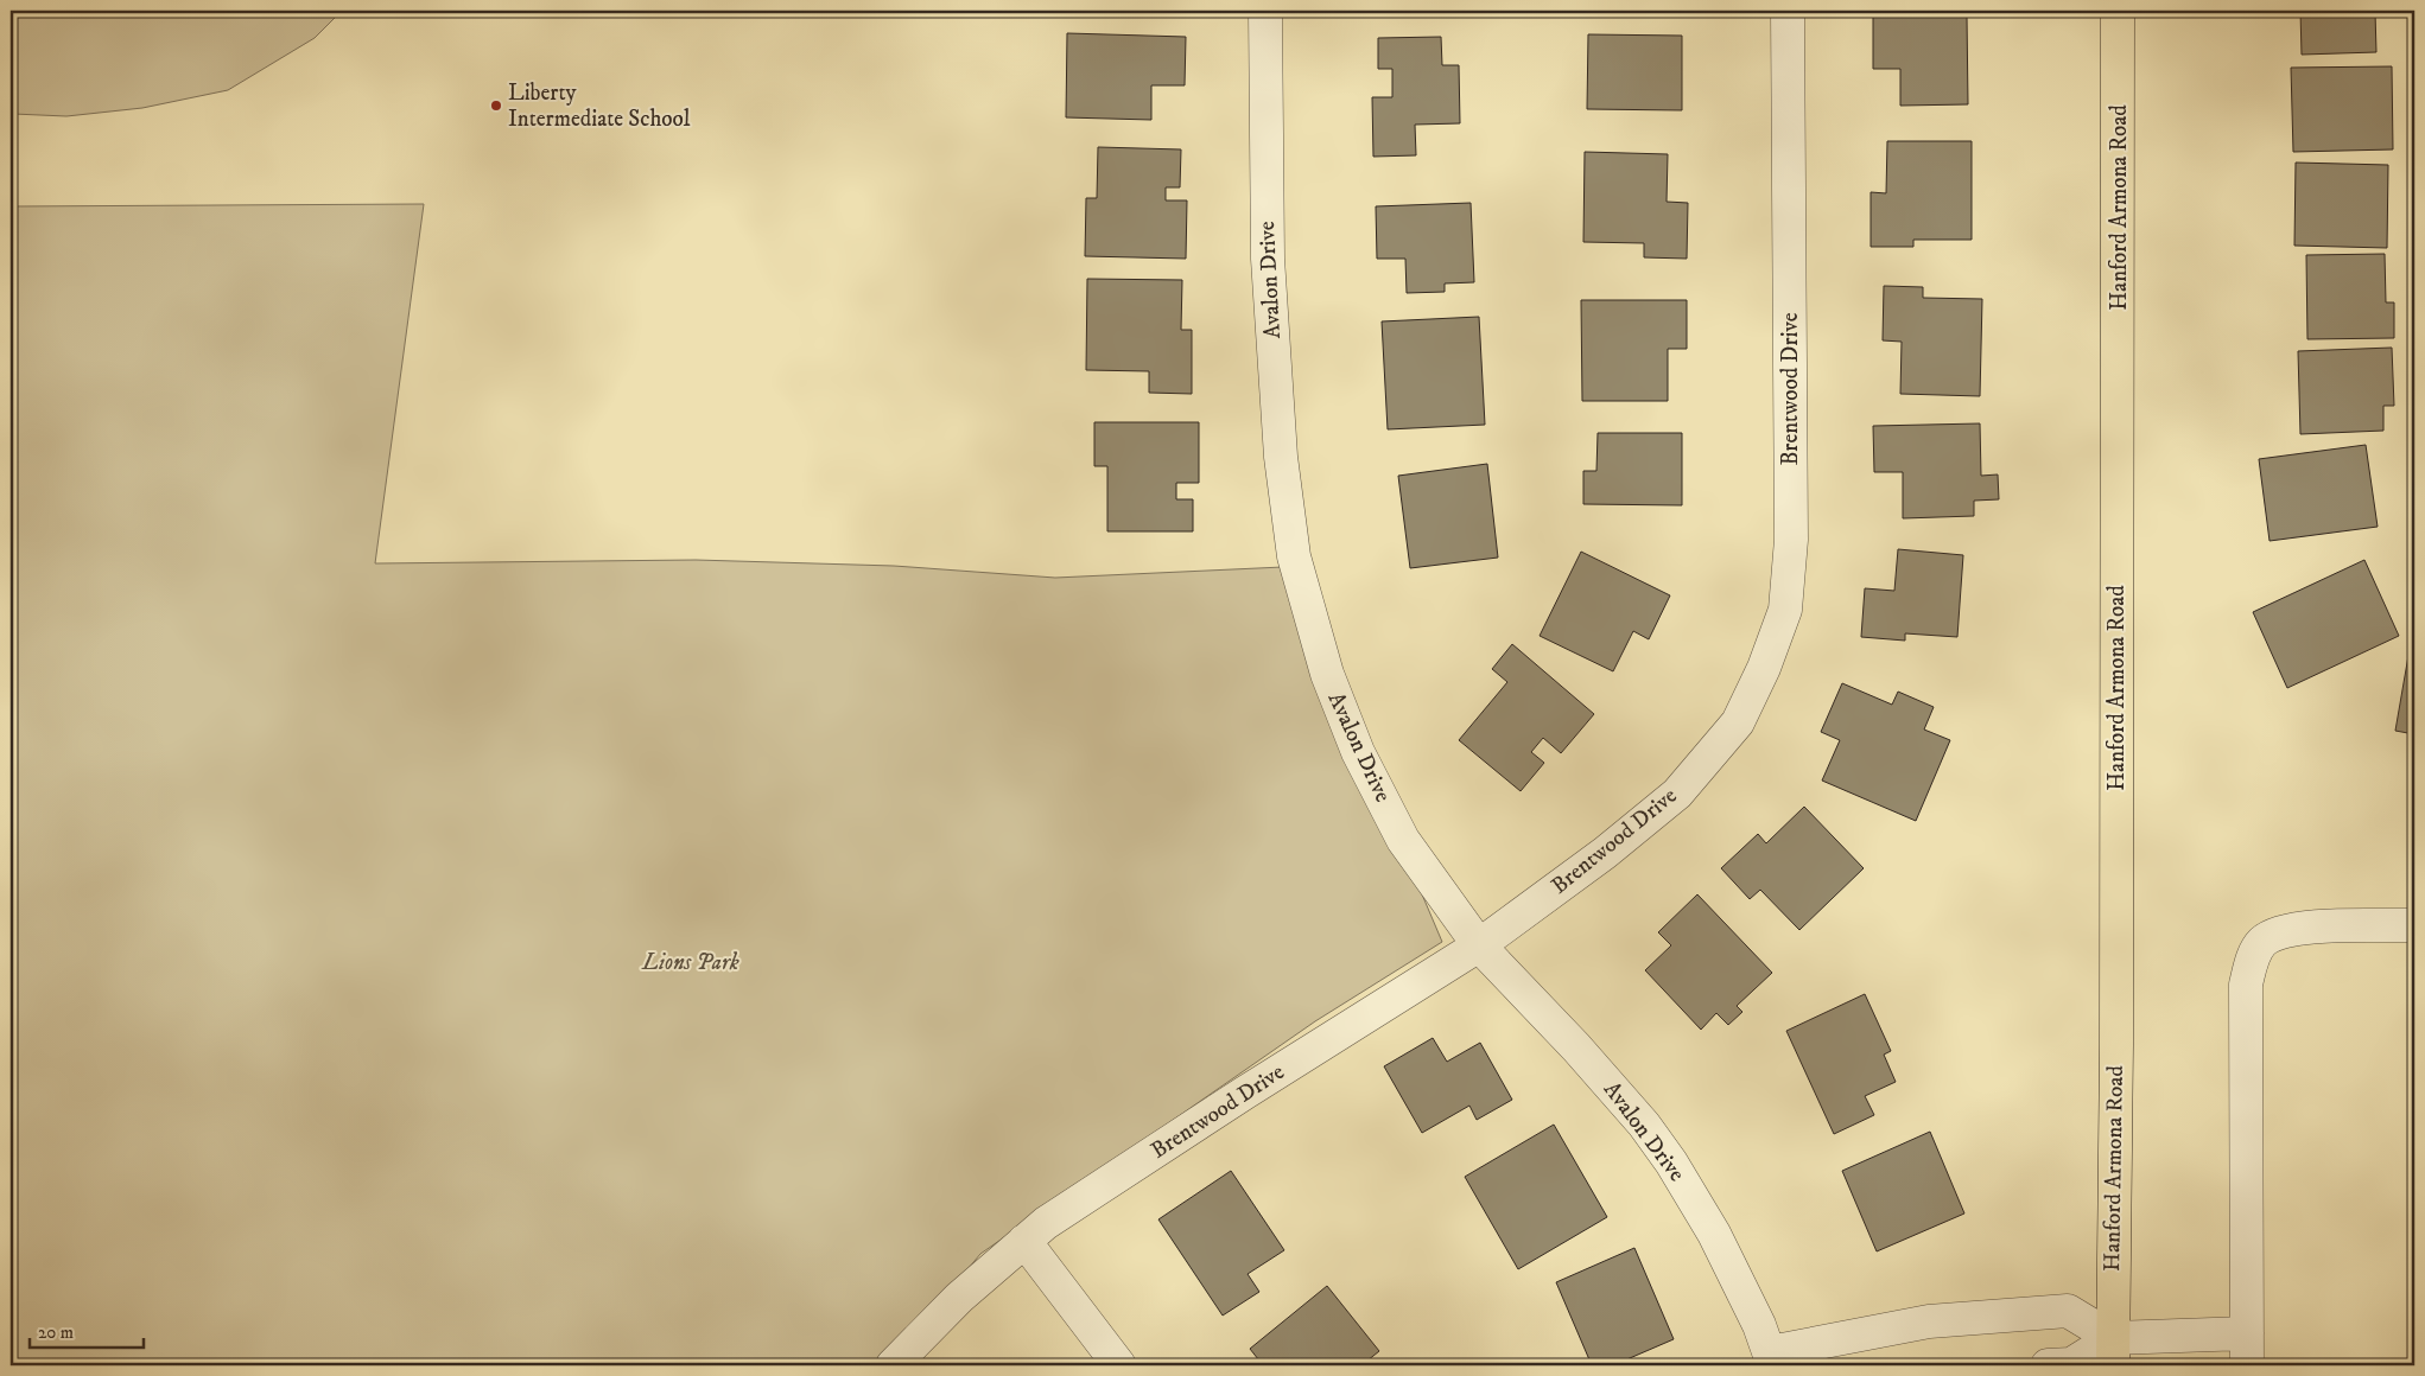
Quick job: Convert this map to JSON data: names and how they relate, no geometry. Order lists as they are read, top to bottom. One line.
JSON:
{"streets":{"main road":["Hanford Armona Road"],"street":["Avalon Drive","Brentwood Drive"]},"crossings":[["Avalon Drive","Brentwood Drive"]],"parks":["Lions Park"],"places":["Liberty Intermediate School"],"scale_bar":"20 m"}
